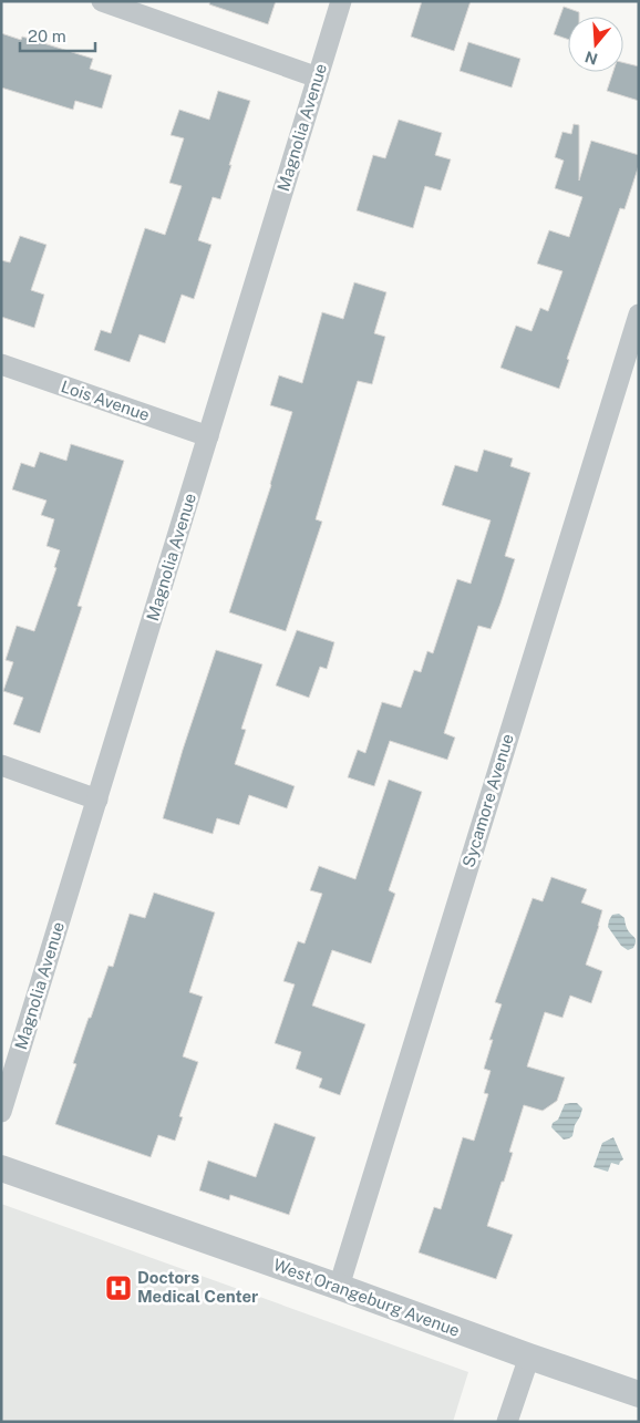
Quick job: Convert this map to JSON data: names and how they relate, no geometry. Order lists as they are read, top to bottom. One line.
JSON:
{"streets":{"street":["Magnolia Avenue","Lois Avenue","Sycamore Avenue","West Orangeburg Avenue"]},"crossings":[["Magnolia Avenue","Lois Avenue"],["Sycamore Avenue","West Orangeburg Avenue"]],"places":{"hospital":["Doctors Medical Center"]},"scale_bar":"20 m","north":"bottom"}
